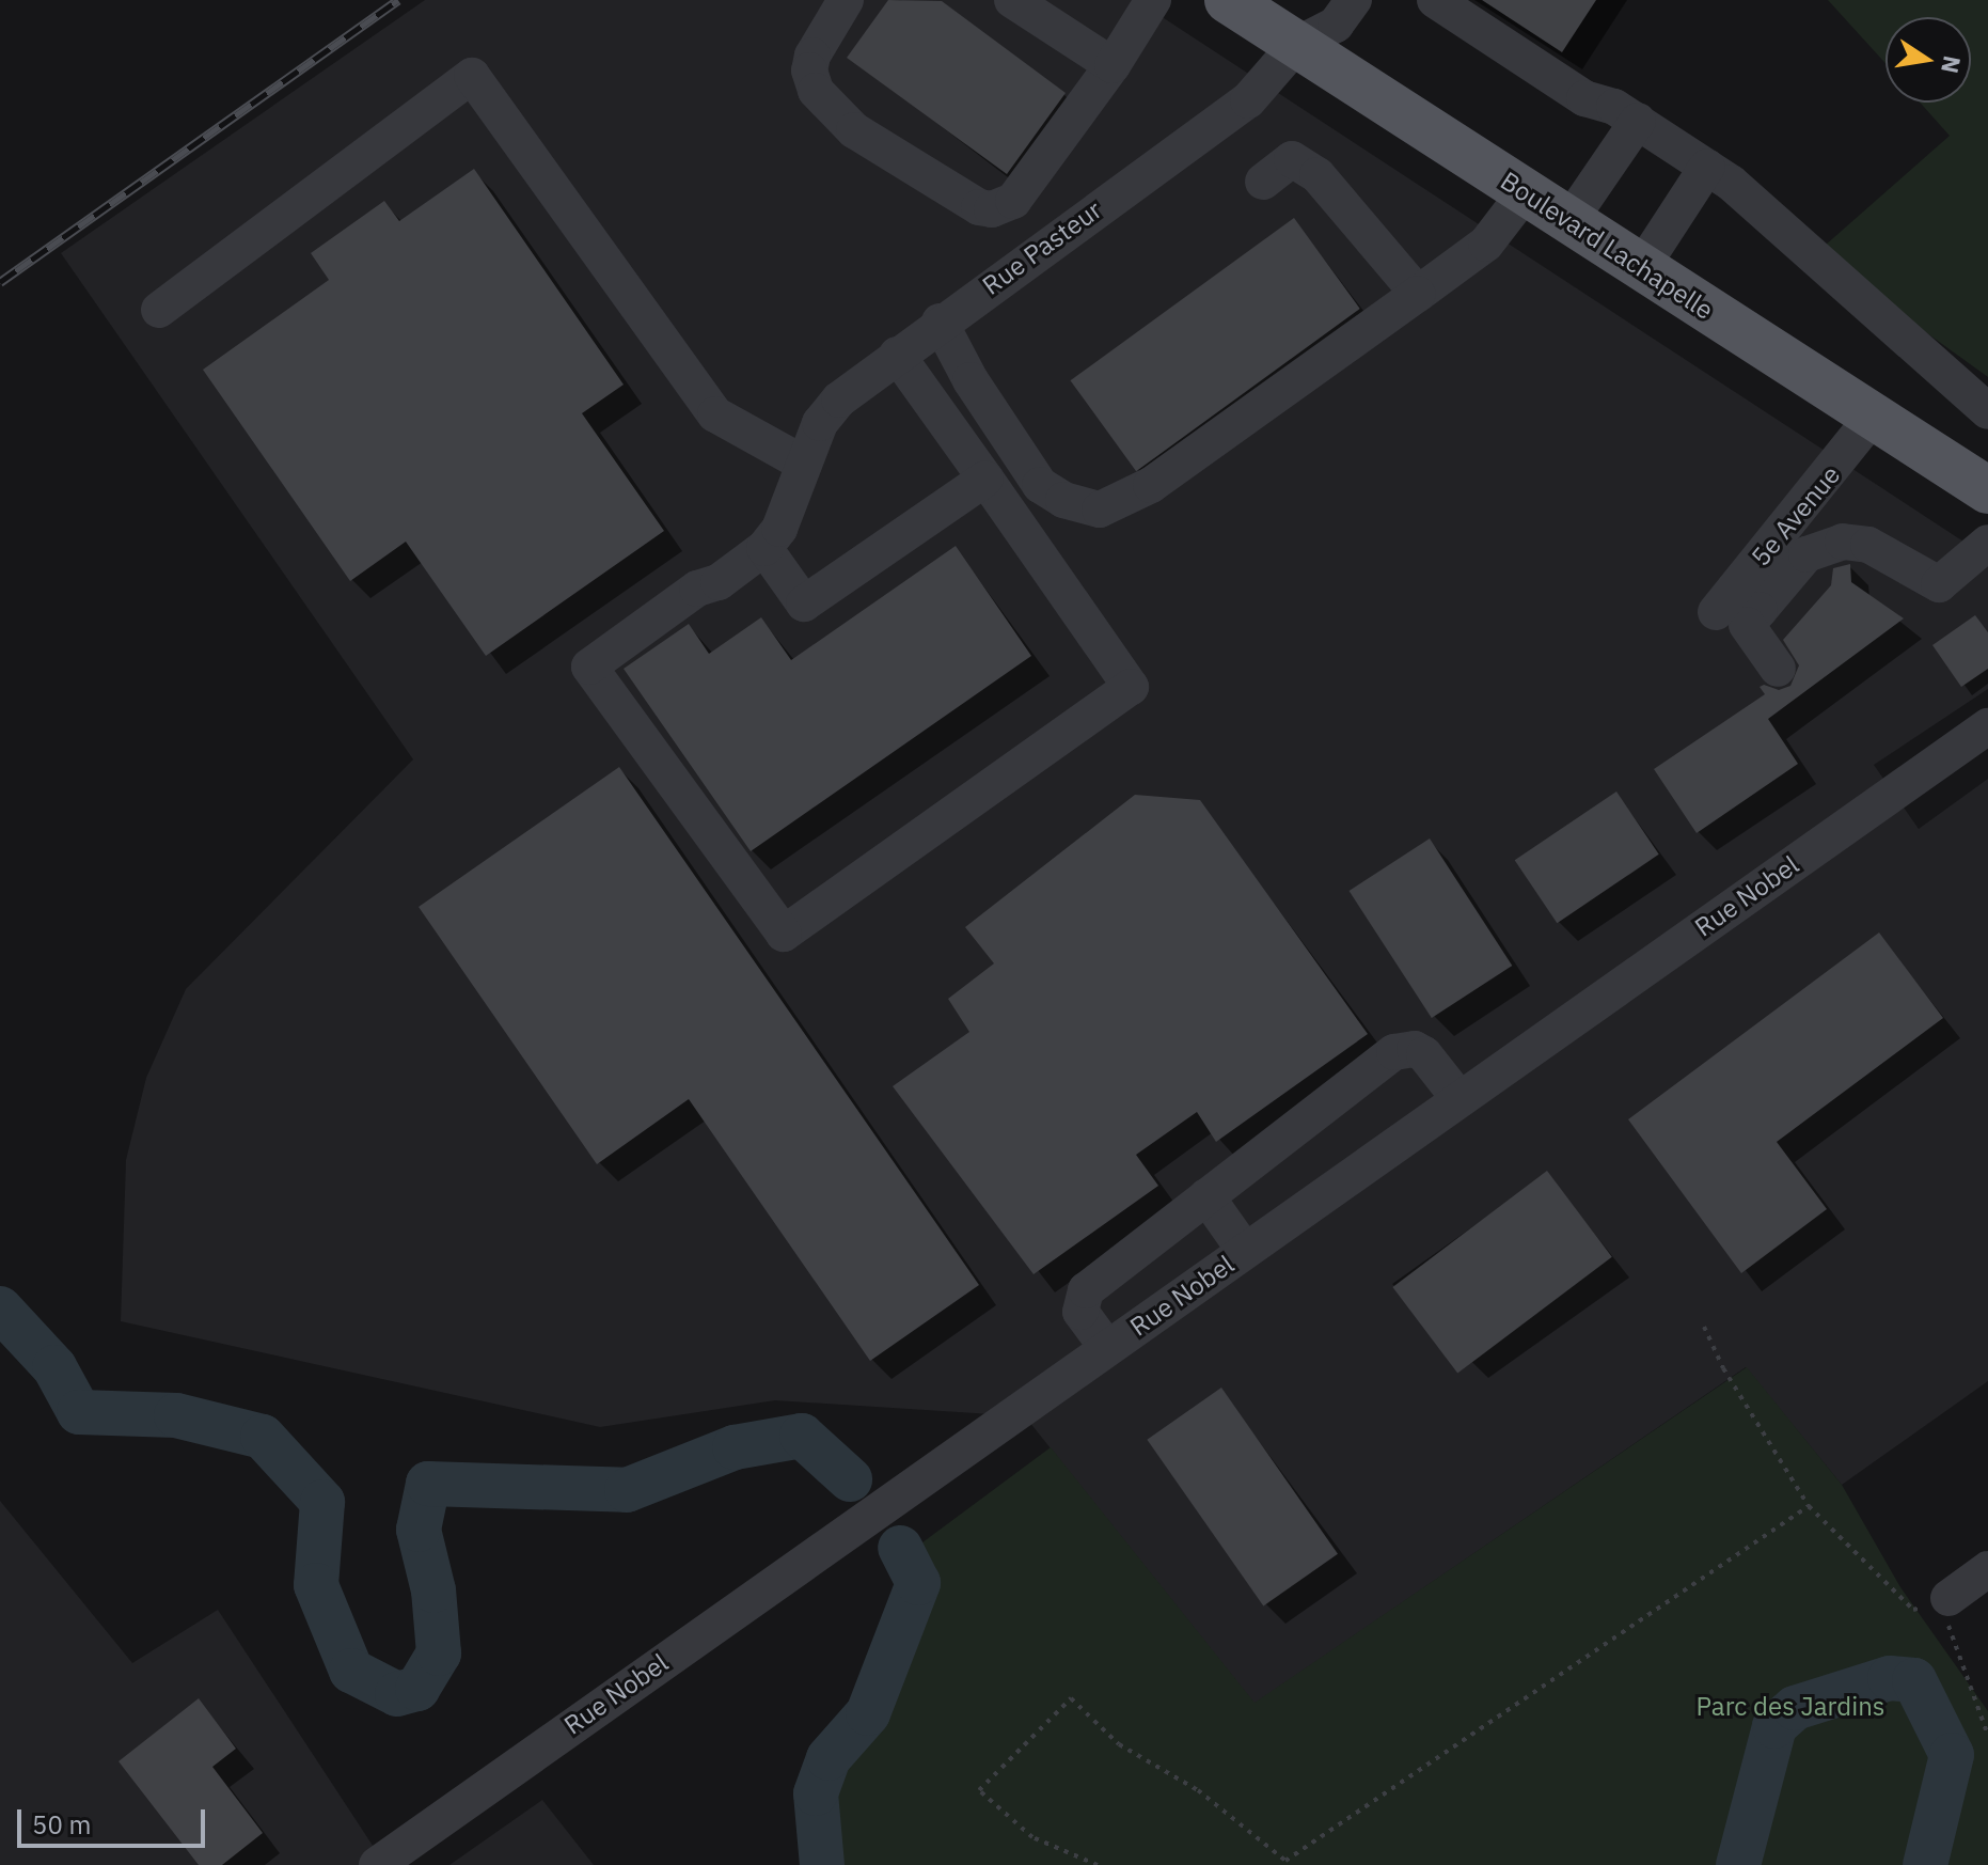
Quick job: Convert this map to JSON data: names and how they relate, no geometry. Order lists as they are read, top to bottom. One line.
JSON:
{"streets":{"main road":["Boulevard Lachapelle"],"street":["Rue Pasteur","5e Avenue","Rue Nobel"]},"crossings":[["Boulevard Lachapelle","Rue Pasteur"],["Boulevard Lachapelle","5e Avenue"]],"parks":["Parc des Jardins"],"scale_bar":"50 m","north":"right"}
